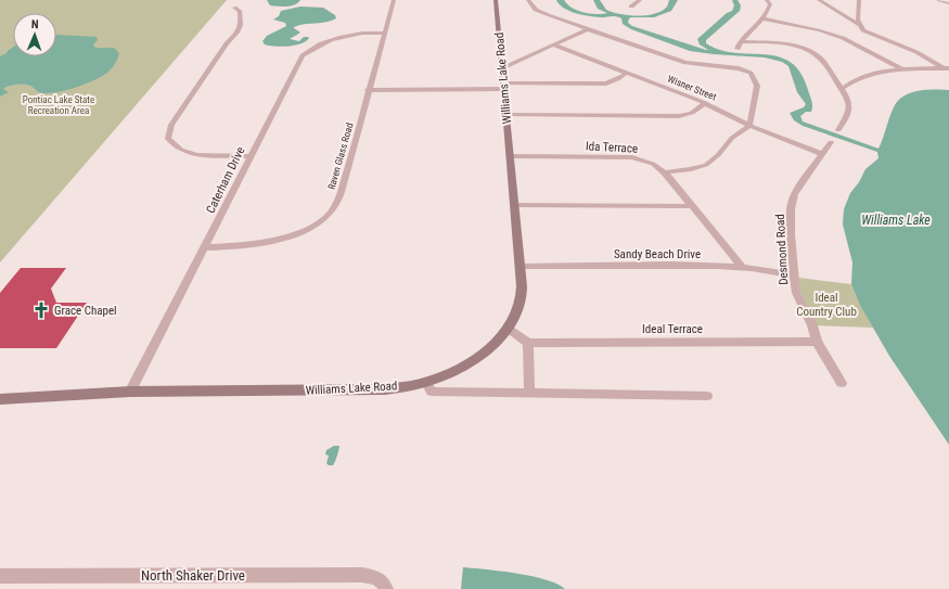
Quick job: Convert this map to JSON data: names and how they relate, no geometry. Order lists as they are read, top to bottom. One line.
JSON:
{"streets":{"main road":["Williams Lake Road"],"street":["Wisner Street","Ida Terrace","Raven Glass Road","Caterham Drive","Desmond Road","Sandy Beach Drive","Ideal Terrace","North Shaker Drive"]},"crossings":[["Williams Lake Road","Ida Terrace"],["Williams Lake Road","Caterham Drive"],["Williams Lake Road","Sandy Beach Drive"],["Wisner Street","Desmond Road"],["Ida Terrace","Sandy Beach Drive"],["Raven Glass Road","Caterham Drive"],["Desmond Road","Sandy Beach Drive"],["Desmond Road","Ideal Terrace"]],"water":["Williams Lake"],"parks":["Pontiac Lake State Recreation Area","Ideal Country Club"],"places":{"church":["Grace Chapel"]},"north":"top"}
